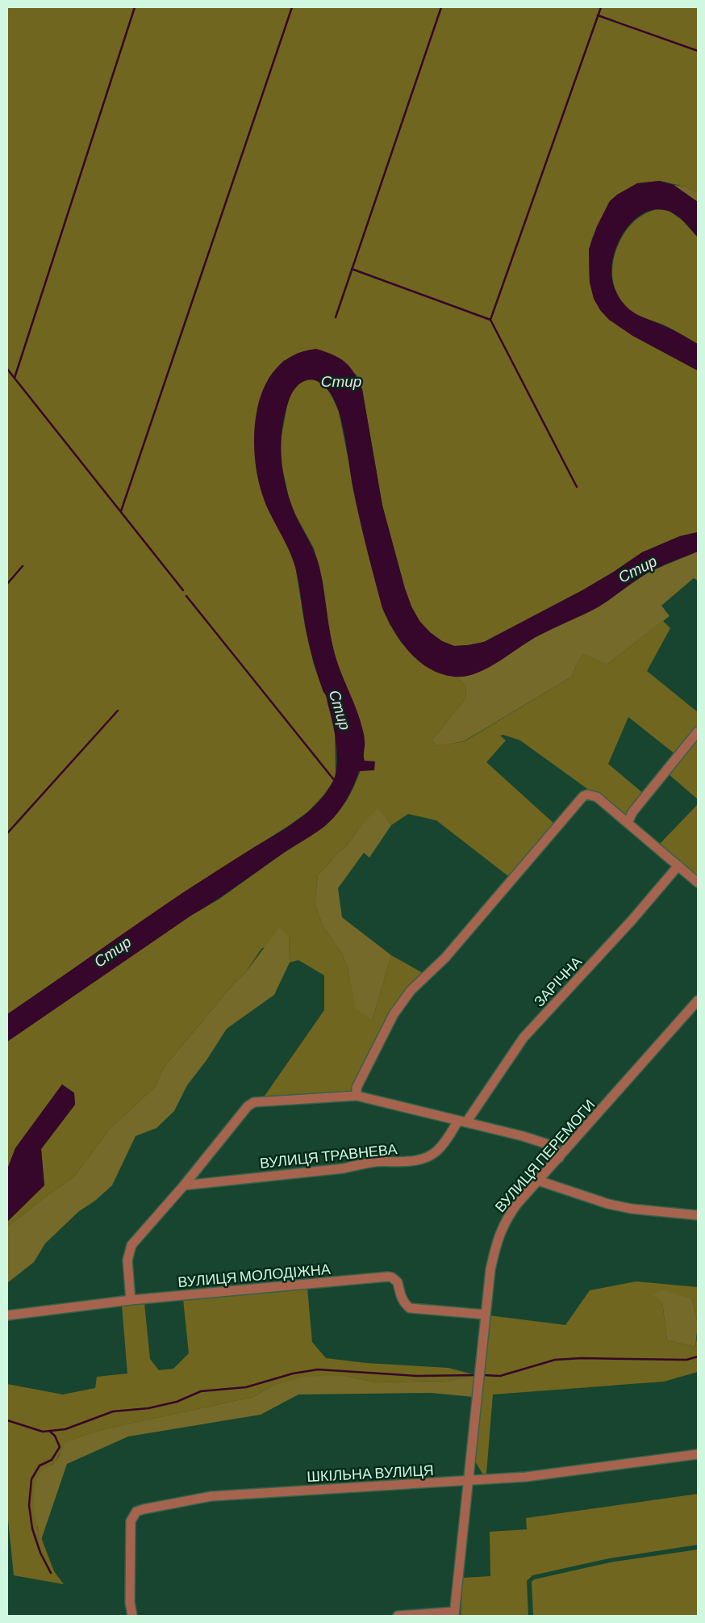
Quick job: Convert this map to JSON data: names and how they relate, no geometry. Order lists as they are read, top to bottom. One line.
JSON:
{"streets":{"street":["ЗАРІЧНА","ВУЛИЦЯ ТРАВНЕВА","ВУЛИЦЯ ПЕРЕМОГИ","ВУЛИЦЯ МОЛОДІЖНА","ШКІЛЬНА ВУЛИЦЯ"]},"crossings":[["ЗАРІЧНА","ВУЛИЦЯ ТРАВНЕВА"],["ВУЛИЦЯ ПЕРЕМОГИ","ВУЛИЦЯ МОЛОДІЖНА"],["ВУЛИЦЯ ПЕРЕМОГИ","ШКІЛЬНА ВУЛИЦЯ"]],"water":["Стир"]}
